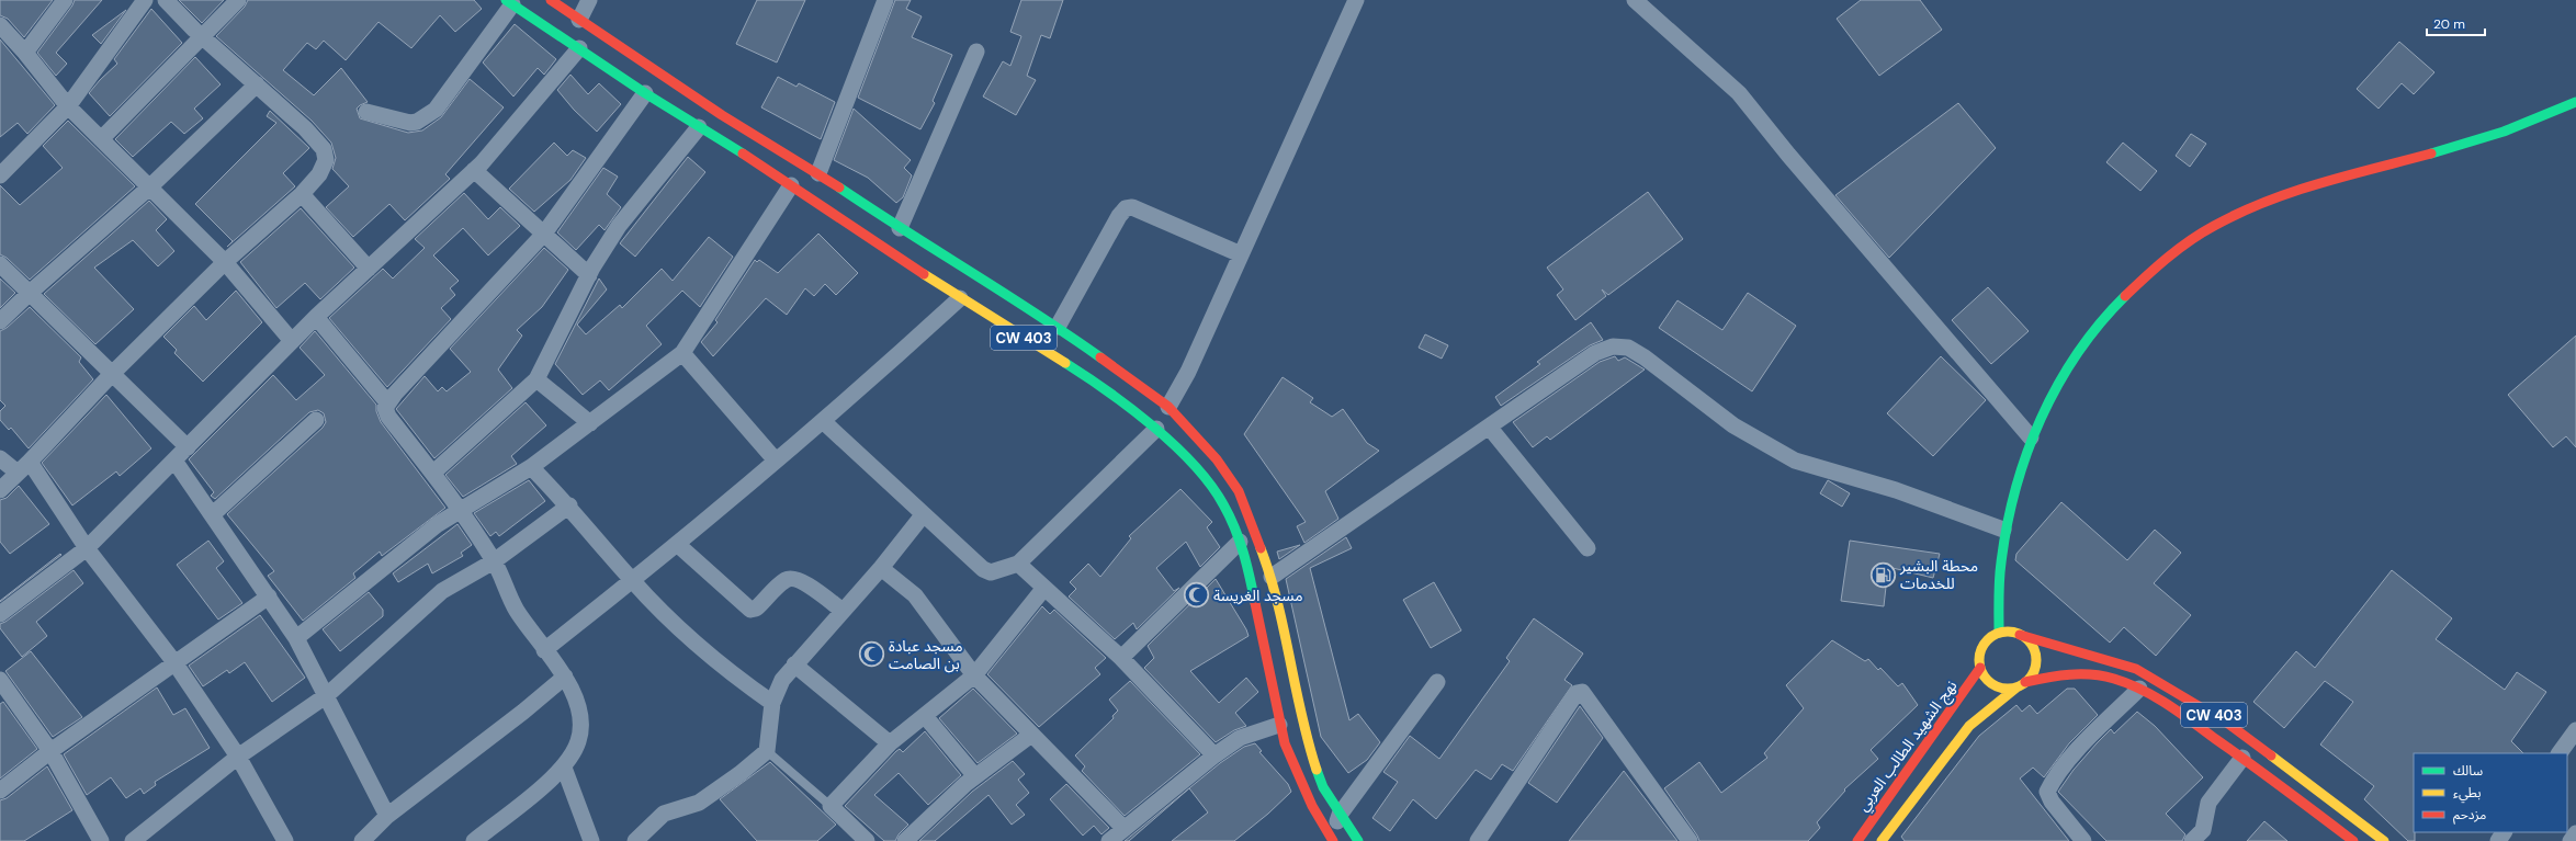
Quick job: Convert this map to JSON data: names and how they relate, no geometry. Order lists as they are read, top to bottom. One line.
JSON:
{"streets":{"main road":["CW 403","نهج الشهيد الطالب العربي"]},"crossings":[["CW 403","نهج الشهيد الطالب العربي"]],"places":{"fuel station":["محطة البشير للخدمات"],"mosque":["مسجد الغريسة","مسجد عبادة بن الصامت"]},"legend":["سالك","بطيء","مزدحم"],"scale_bar":"20 m"}
